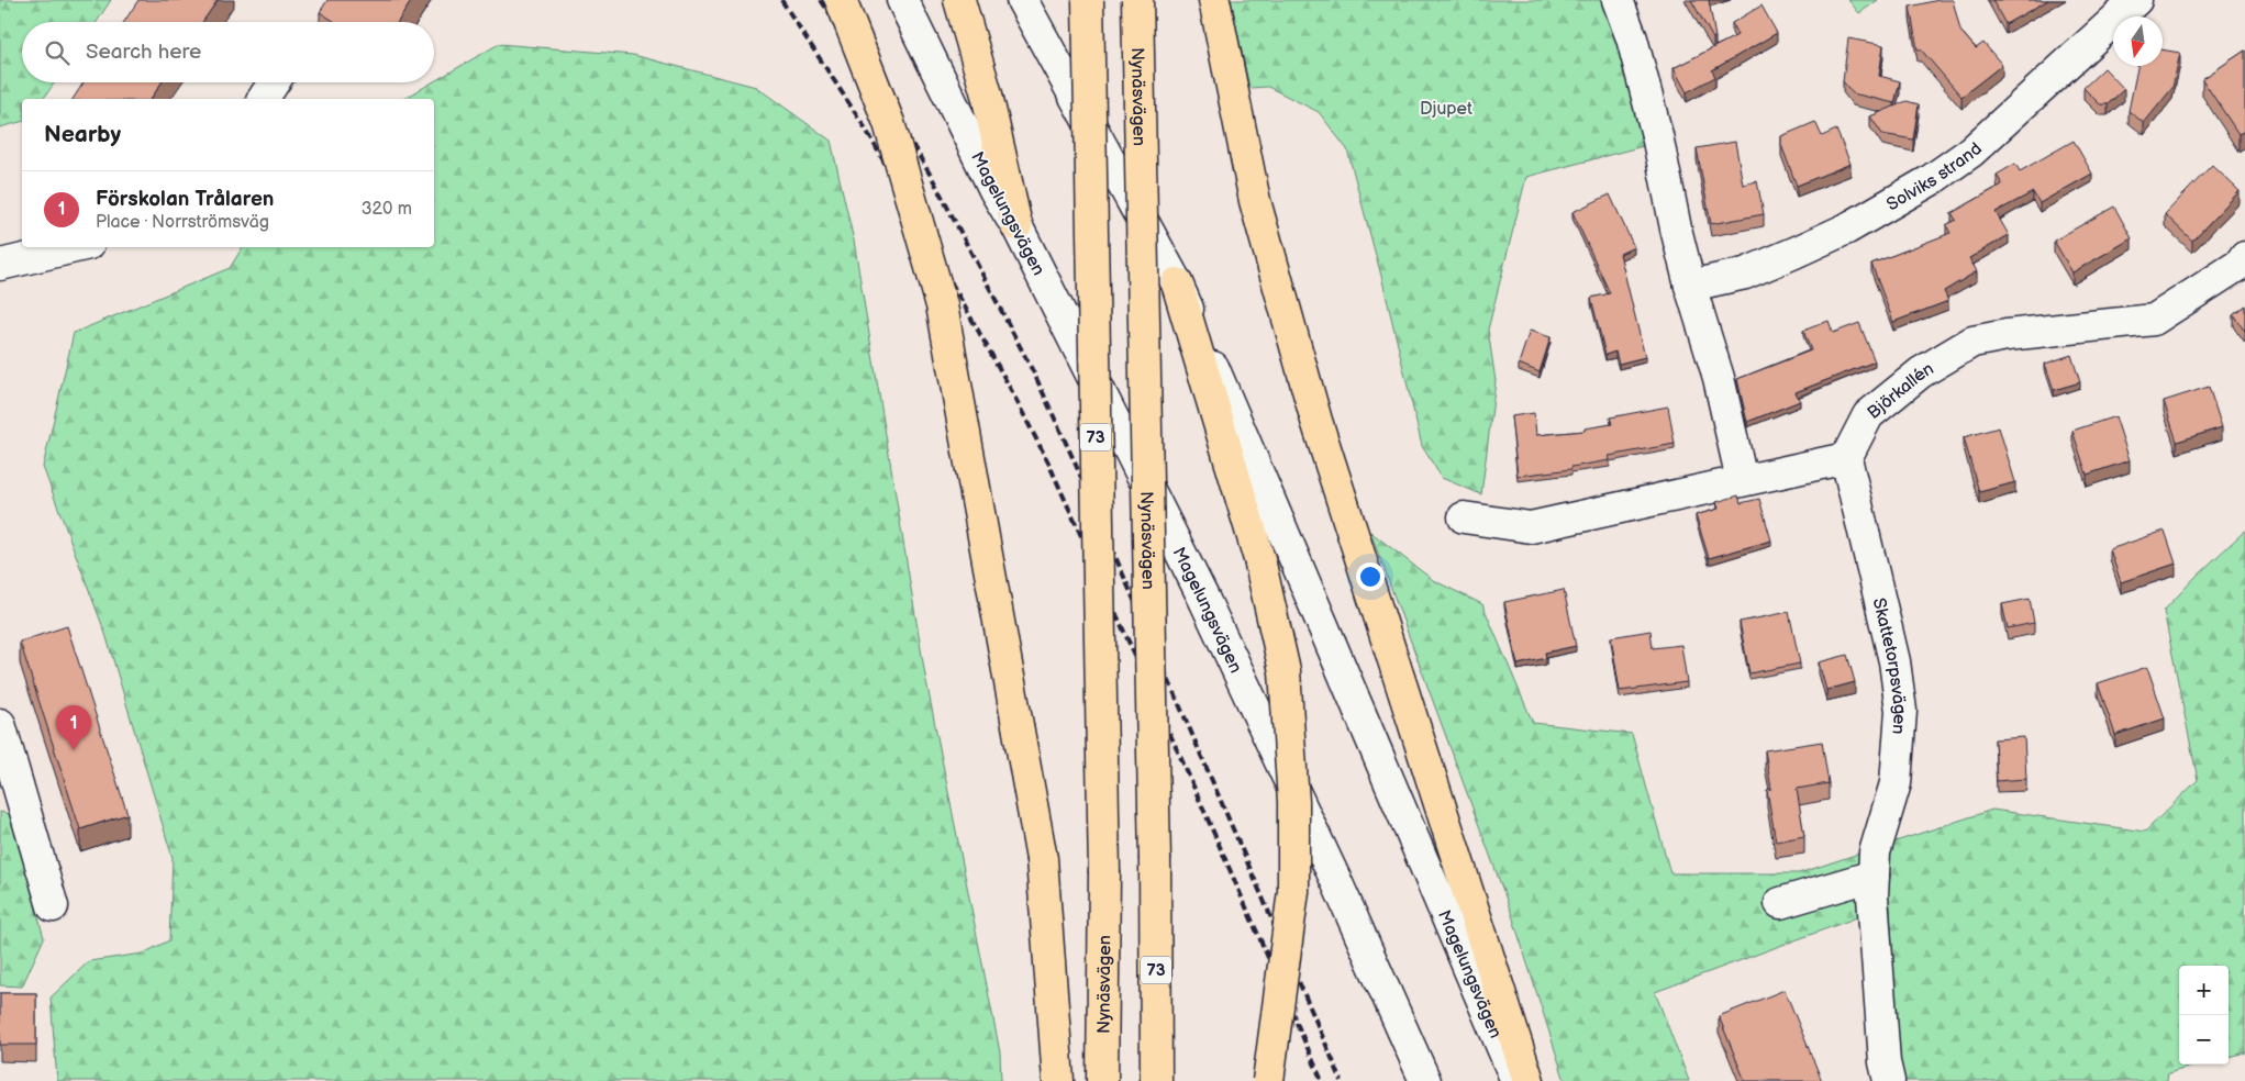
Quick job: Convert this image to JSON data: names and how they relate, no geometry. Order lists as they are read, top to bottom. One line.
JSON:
{"streets":{"highway":["Nynäsvägen","73"],"street":["Solviks strand","Magelungsvägen","Björkallén","Skattetorpsvägen"]},"crossings":[["Nynäsvägen","Magelungsvägen"],["Björkallén","Skattetorpsvägen"]],"parks":["Djupet"],"north":"bottom","page":{"search":"Search here","heading":"Nearby","list":[{"mark":"1","name":"Förskolan Trålaren","note":"Place · Norrströmsväg","value":"320 m"}],"pins":"1","map_buttons":["+","−"]}}
